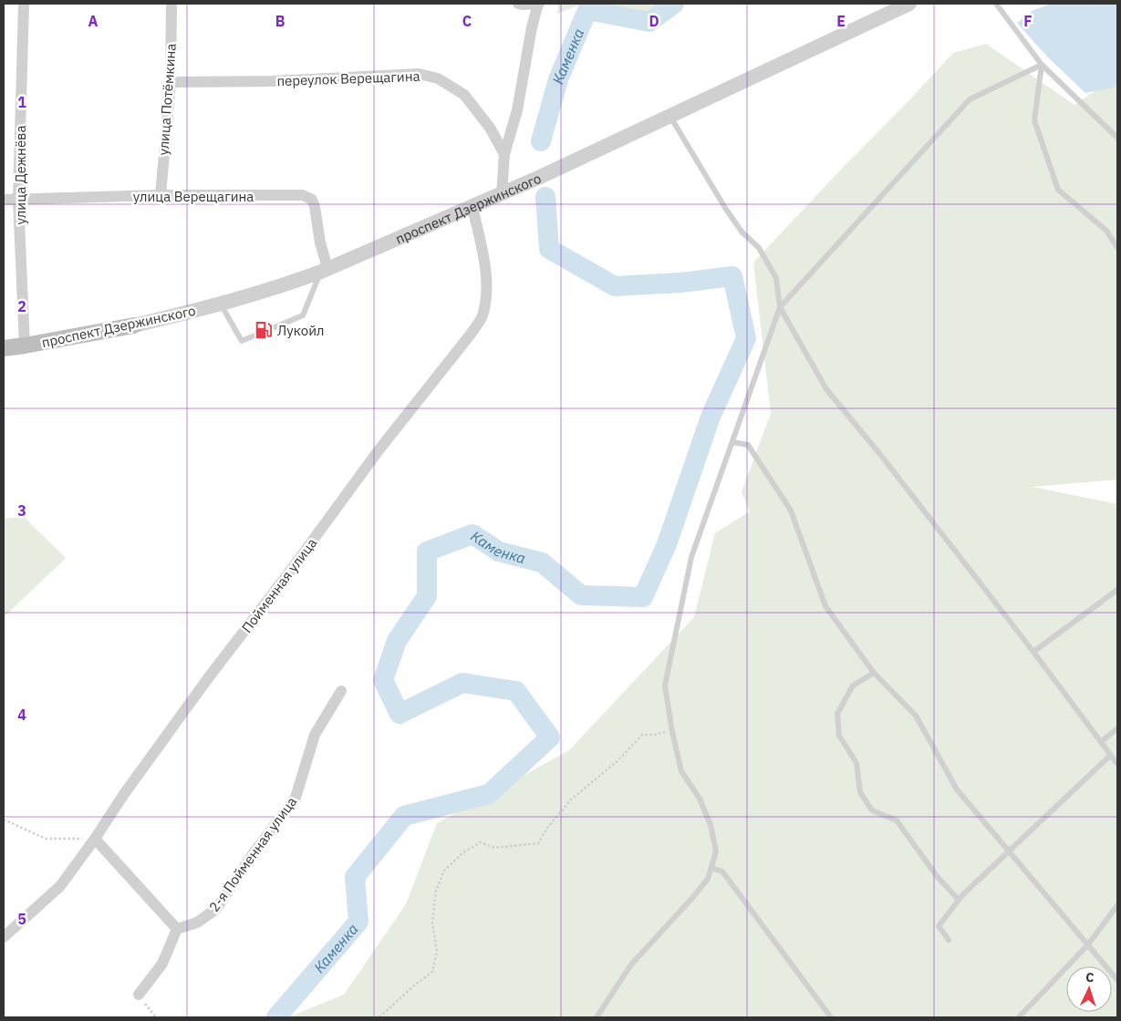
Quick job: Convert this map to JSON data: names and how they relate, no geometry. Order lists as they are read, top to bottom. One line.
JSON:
{"streets":{"main road":["проспект Дзержинского"],"street":["переулок Верещагина","улица Потёмкина","улица Дежнёва","улица Верещагина","Пойменная улица","2-я Пойменная улица"]},"crossings":[["переулок Верещагина","улица Потёмкина"],["улица Потёмкина","улица Верещагина"],["улица Дежнёва","улица Верещагина"],["улица Дежнёва","проспект Дзержинского"],["улица Верещагина","проспект Дзержинского"],["проспект Дзержинского","Пойменная улица"]],"water":["Каменка"],"places":{"fuel station":["Лукойл"]},"north":"top","grid":{"columns":["A","B","C","D","E","F"],"rows":["1","2","3","4","5"]}}
